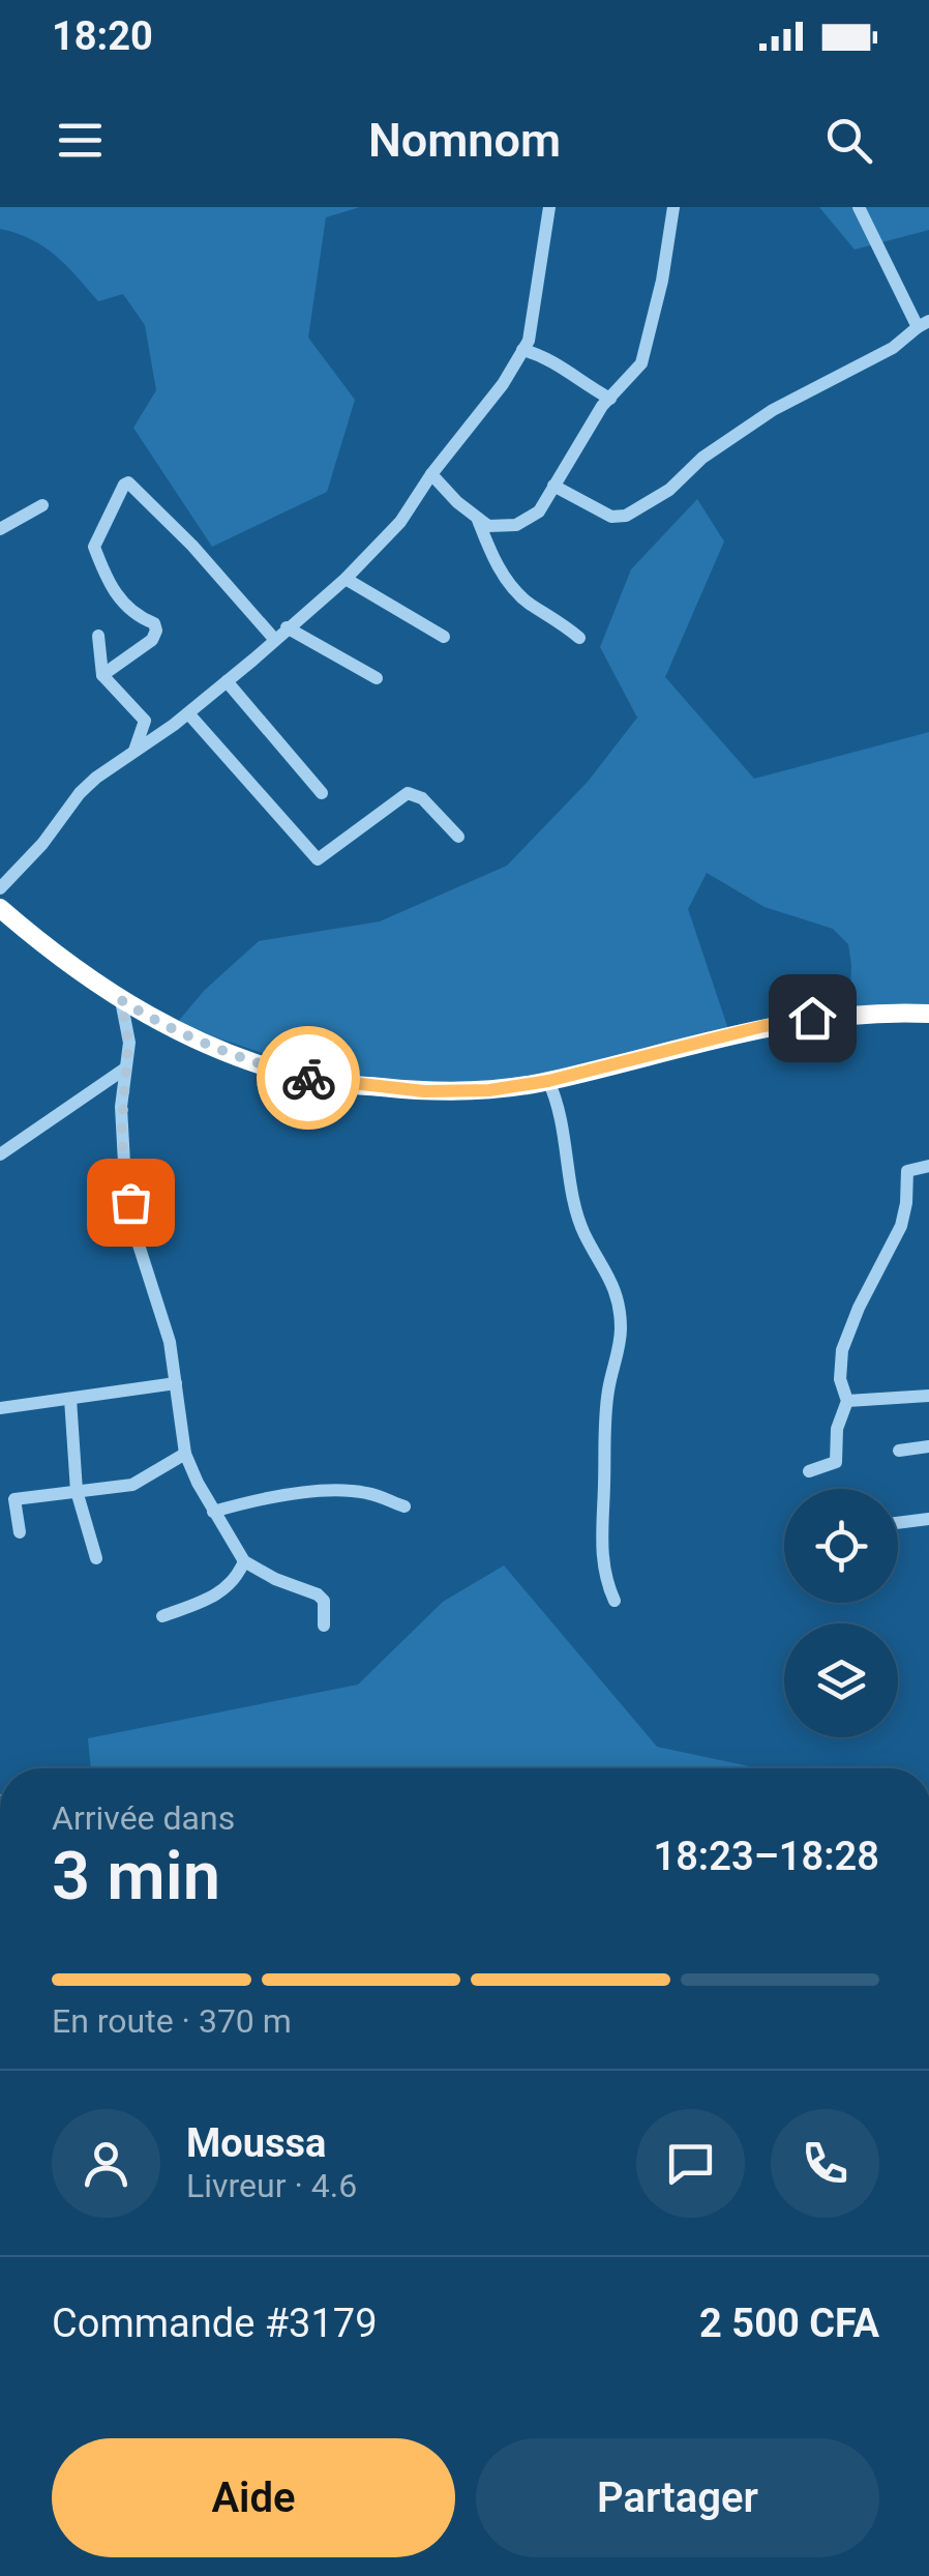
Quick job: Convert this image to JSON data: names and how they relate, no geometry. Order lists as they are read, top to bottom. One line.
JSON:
{"page":{"status":"18:20","header":"Nomnom","heading":["3 min","Arrivée dans","18:23–18:28"],"panel":["Moussa","Livreur · 4.6","Commande #3179","2 500 CFA"],"bar":"En route · 370 m","buttons":["Aide","Partager"]}}
